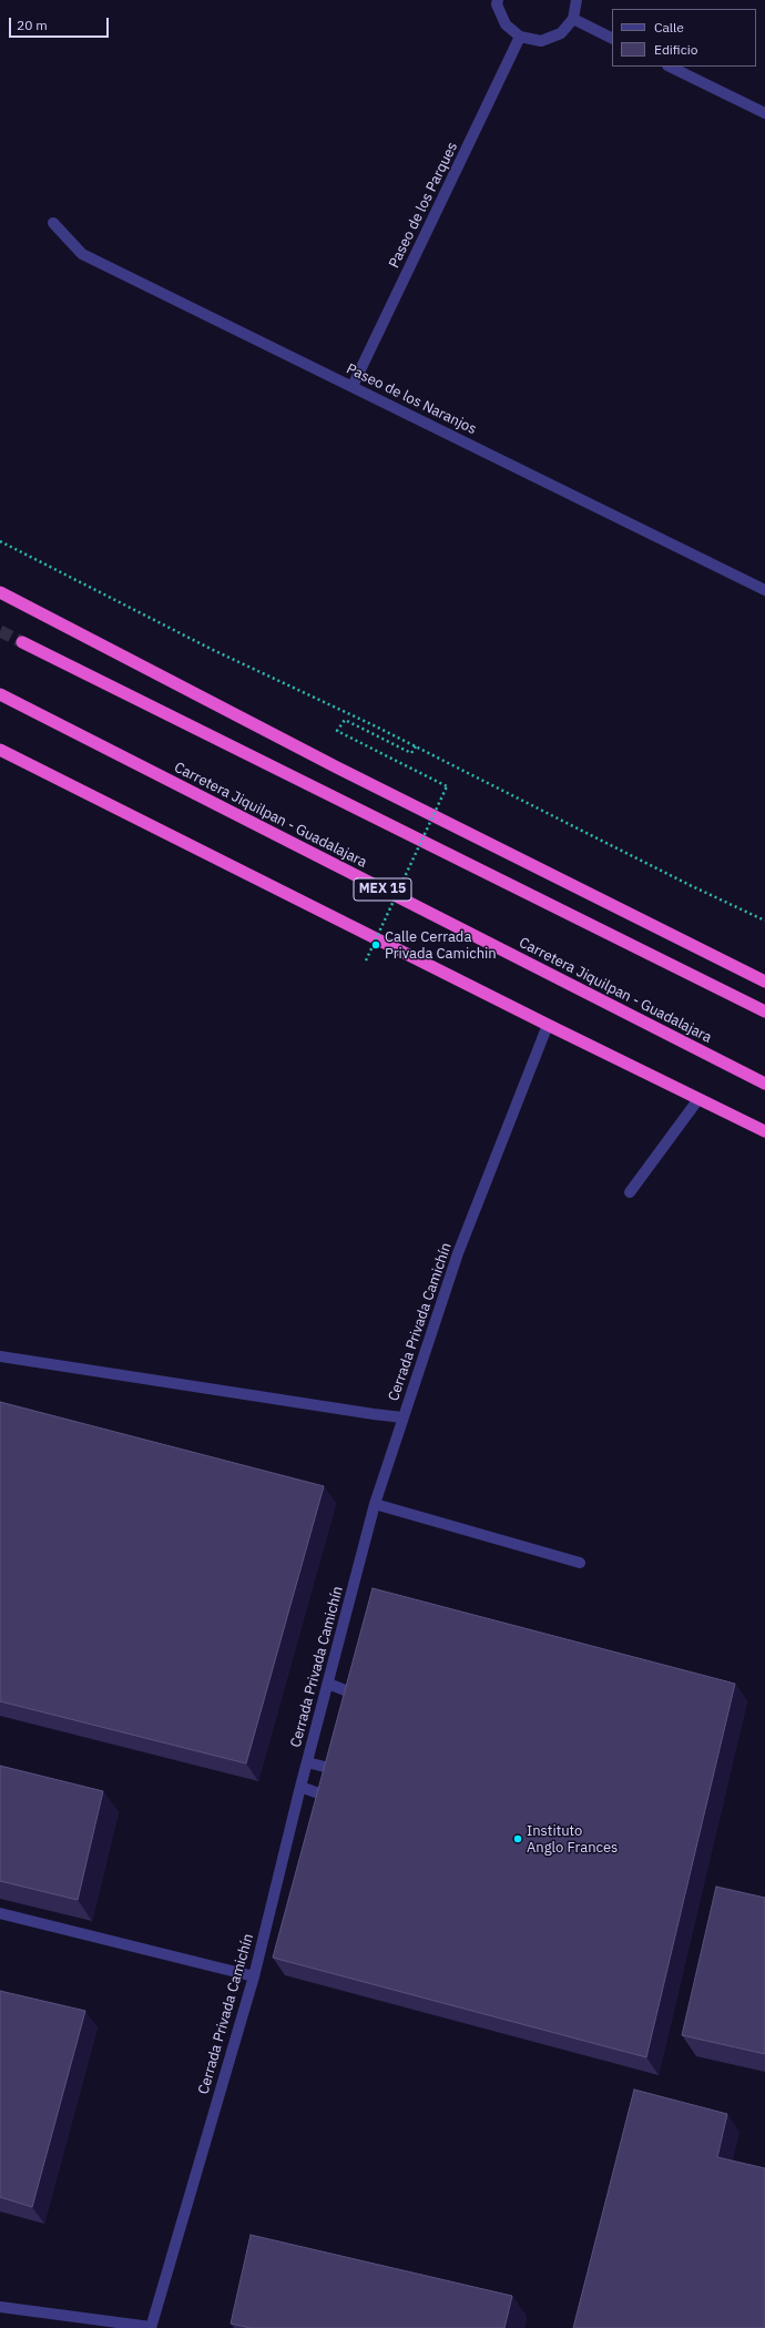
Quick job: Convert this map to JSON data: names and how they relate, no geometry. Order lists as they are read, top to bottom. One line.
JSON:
{"streets":{"highway":["Carretera Jiquilpan - Guadalajara","MEX 15"],"street":["Paseo de los Parques","Paseo de los Naranjos","Cerrada Privada Camichín"]},"crossings":[["Paseo de los Parques","Paseo de los Naranjos"]],"places":["Calle Cerrada Privada Camichin","Instituto Anglo Frances"],"legend":["Calle","Edificio"],"scale_bar":"20 m"}
